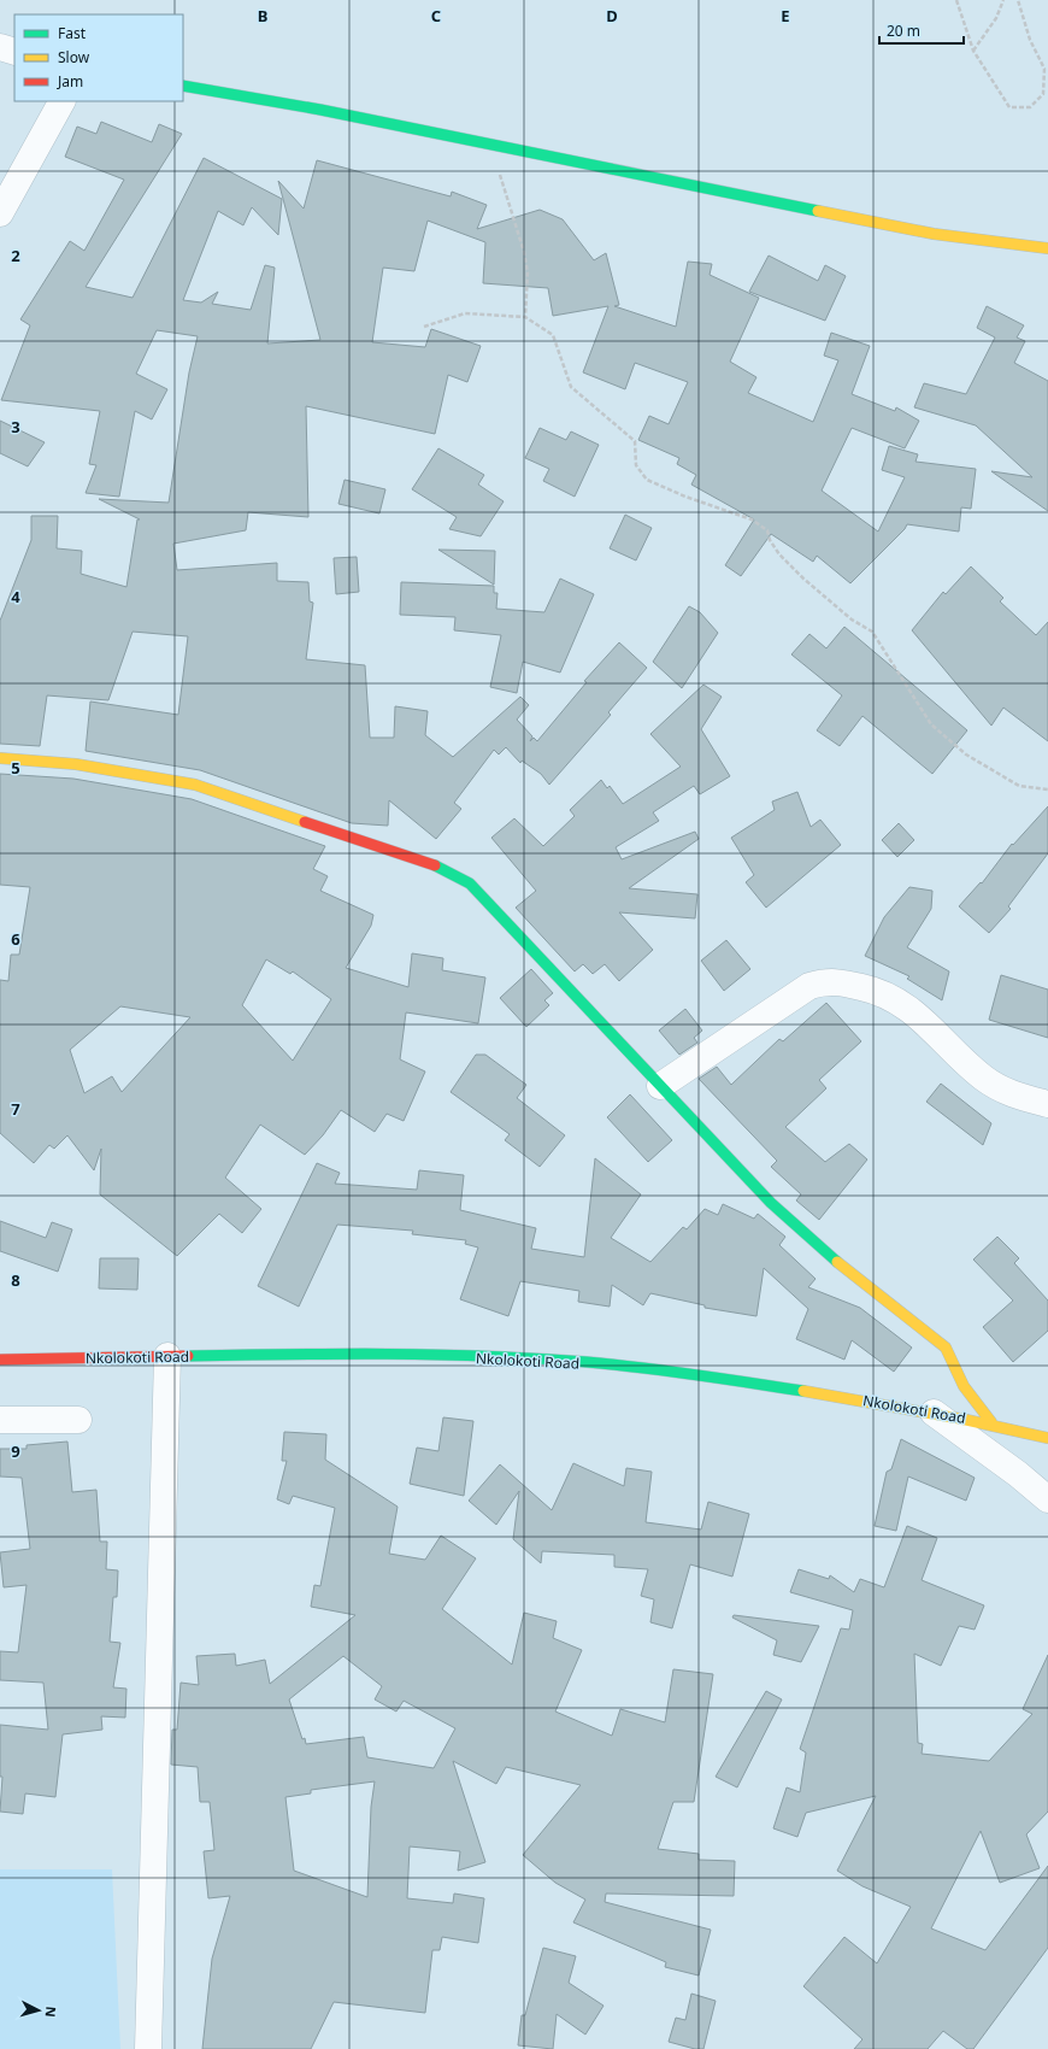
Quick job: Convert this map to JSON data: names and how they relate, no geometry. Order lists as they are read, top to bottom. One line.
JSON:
{"streets":{"street":["Nkolokoti Road"]},"legend":["Fast","Slow","Jam"],"scale_bar":"20 m","north":"right","grid":{"columns":["B","C","D","E"],"rows":["2","3","4","5","6","7","8","9"]}}
